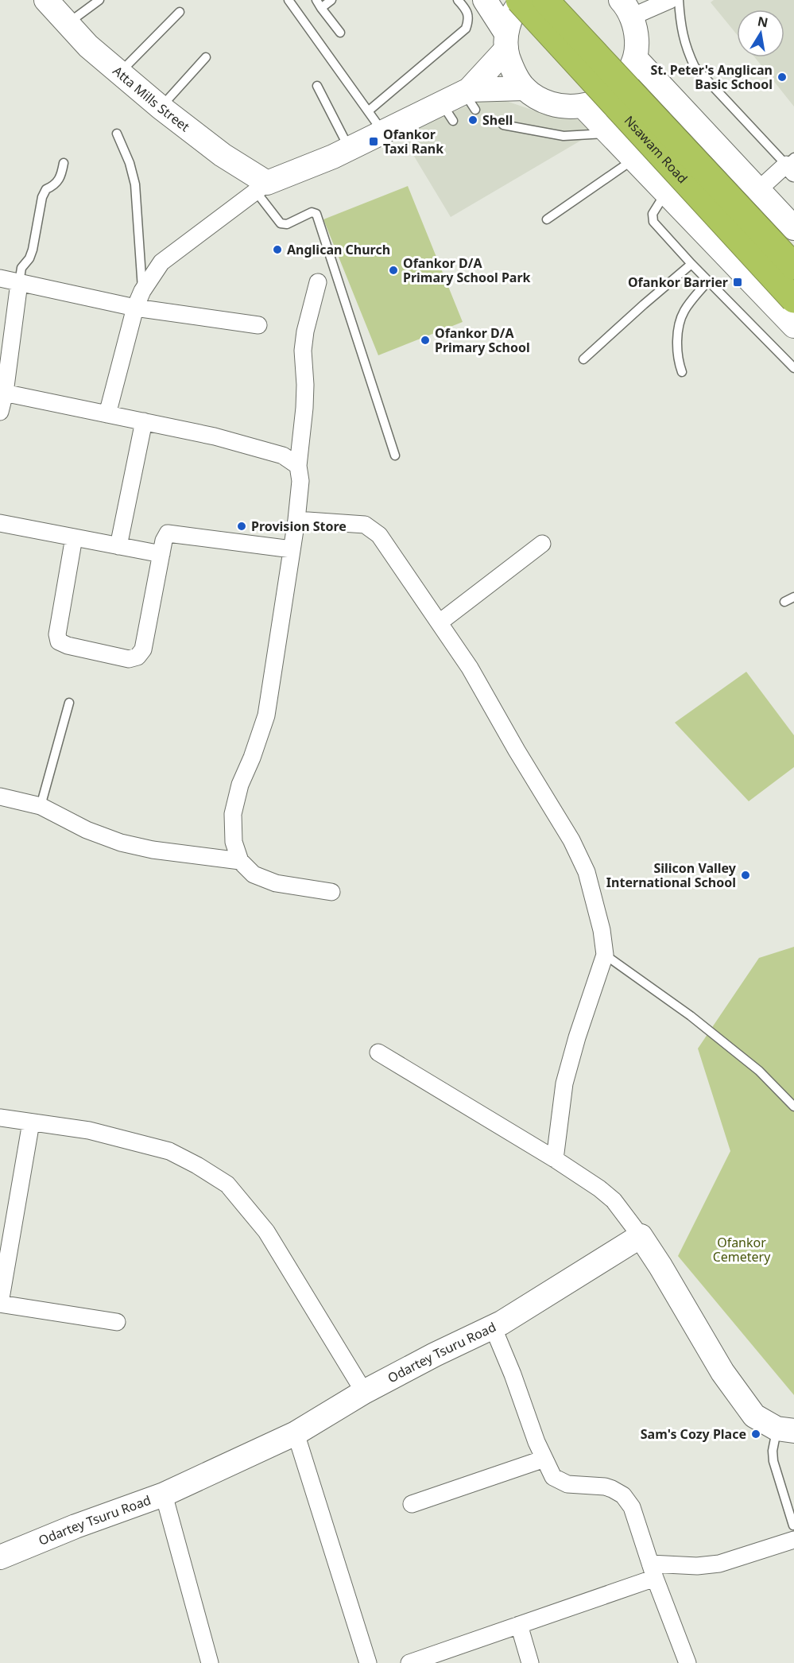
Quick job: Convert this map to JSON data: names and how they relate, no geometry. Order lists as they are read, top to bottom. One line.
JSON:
{"streets":{"highway":["Nsawam Road"],"main road":["Atta Mills Street","Odartey Tsuru Road"]},"parks":["Ofankor Cemetery"],"places":{"other":["St. Peter's Anglican Basic School","Shell","Anglican Church","Ofankor D/A Primary School Park","Ofankor D/A Primary School","Provision Store","Silicon Valley International School","Sam's Cozy Place"],"transit":["Ofankor Taxi Rank","Ofankor Barrier"]},"north":"top"}
